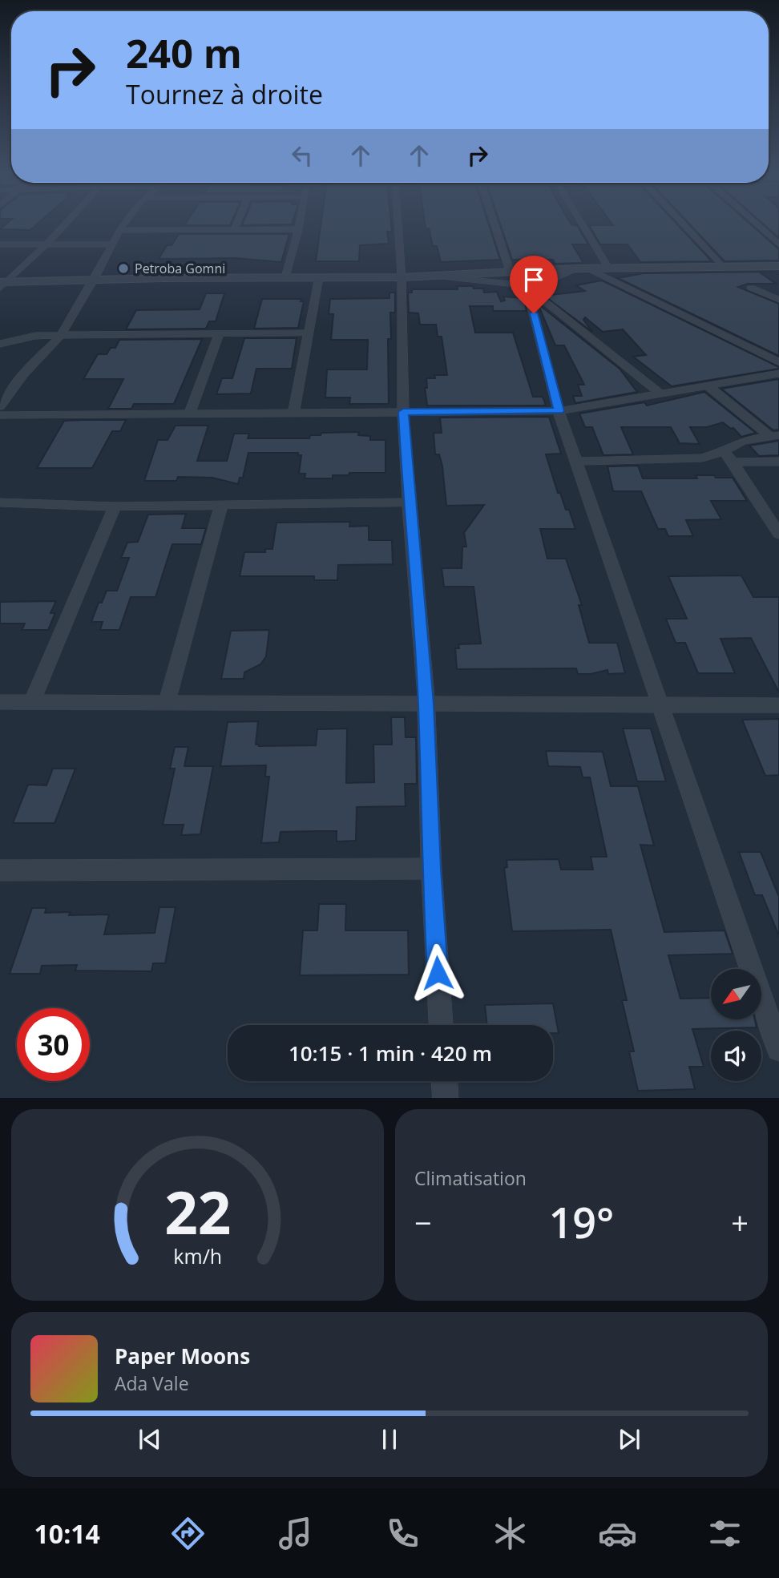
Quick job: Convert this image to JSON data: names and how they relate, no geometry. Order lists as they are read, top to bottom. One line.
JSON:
{"places":["Petroba Gomni"],"north":"bottom left","page":{"turn":["240 m","Tournez à droite"],"limit":"30","trip":"10:15 · 1 min · 420 m","tile":"Climatisation","heat":["−","19°","+"],"song":["Paper Moons","Ada Vale"],"tabs":"10:14","gauge":["22","km/h"]}}
